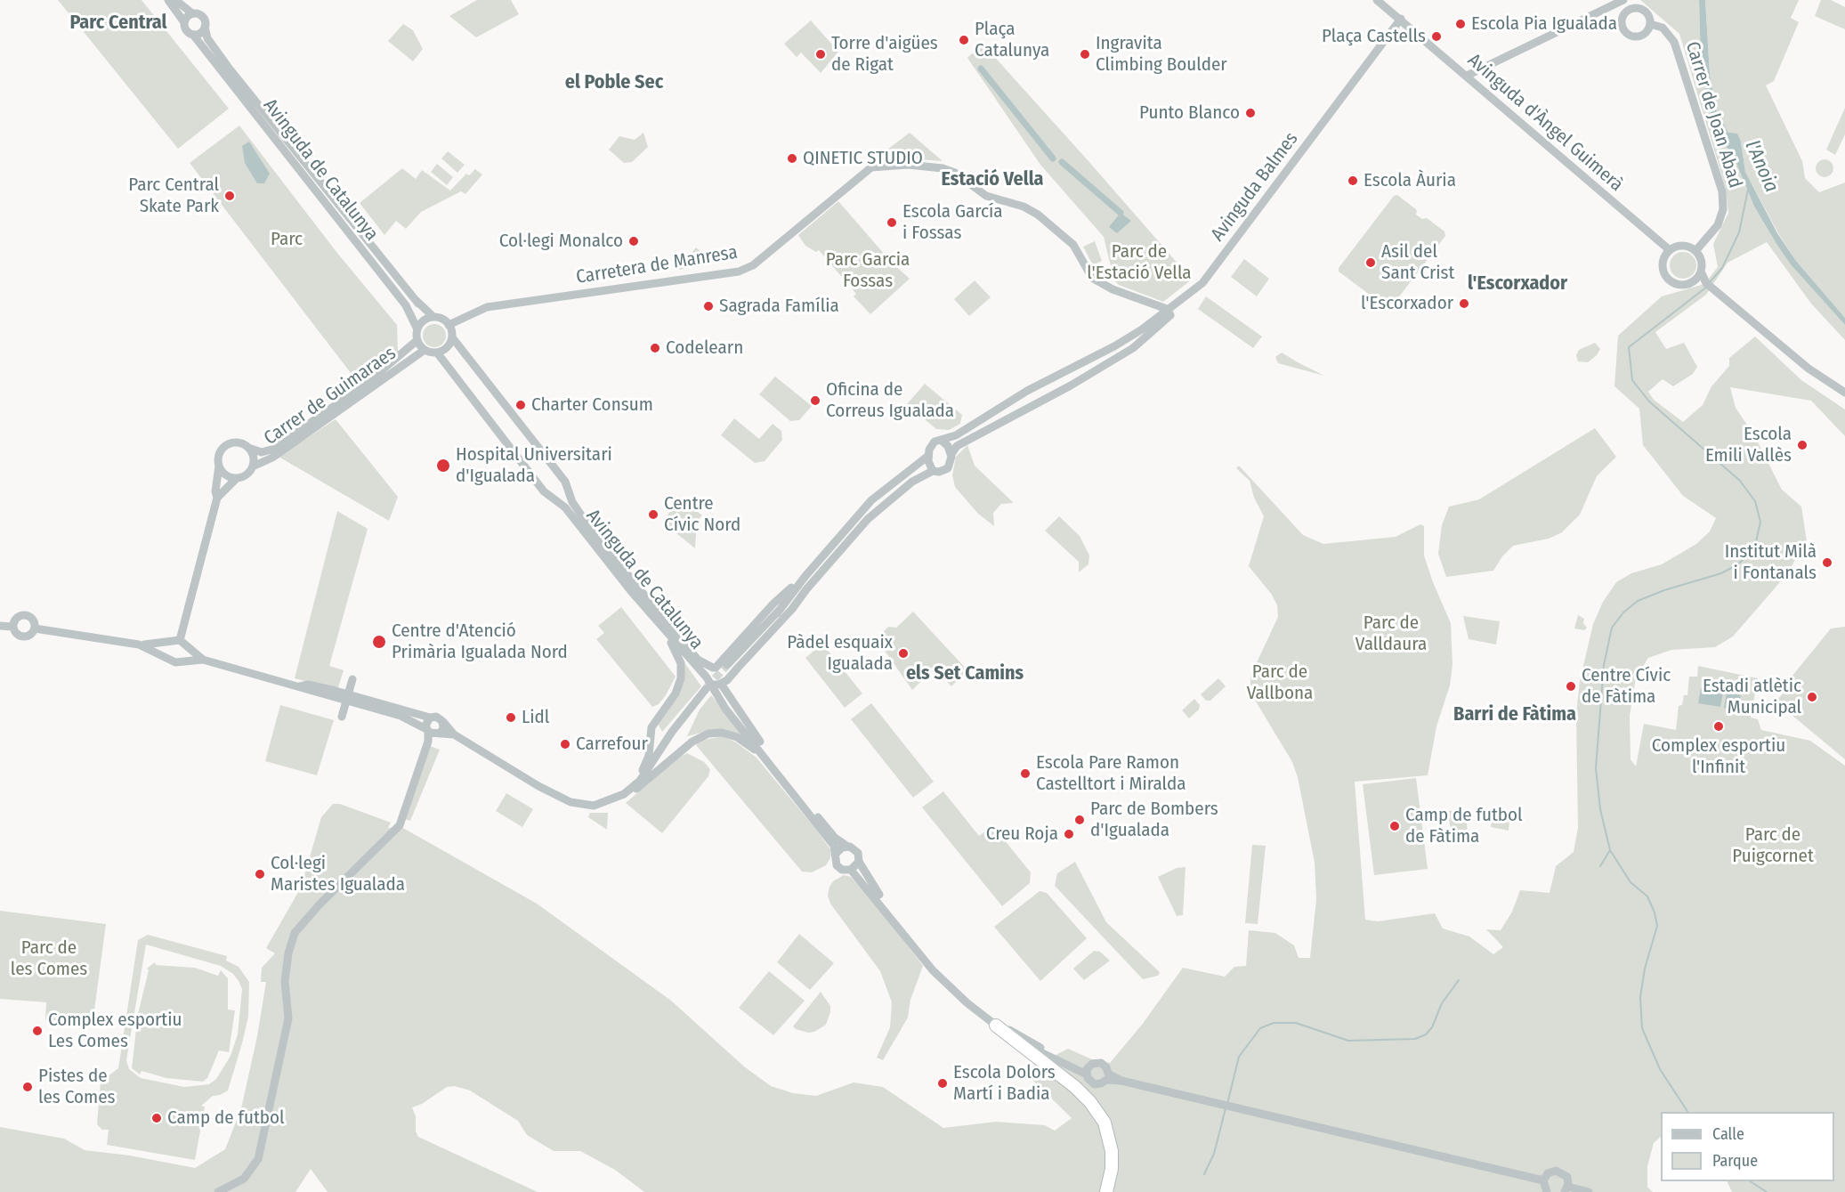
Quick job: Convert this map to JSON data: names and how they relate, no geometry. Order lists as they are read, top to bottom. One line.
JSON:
{"streets":{"street":["Carrer de Joan Abad","Avinguda d'Àngel Guimerà","Avinguda de Catalunya","Avinguda Balmes","Carretera de Manresa","Carrer de Guimaraes"]},"crossings":[["Carrer de Joan Abad","Avinguda d'Àngel Guimerà"],["Avinguda d'Àngel Guimerà","Avinguda Balmes"],["Avinguda de Catalunya","Carretera de Manresa"],["Avinguda de Catalunya","Carrer de Guimaraes"],["Avinguda Balmes","Carretera de Manresa"],["Carretera de Manresa","Carrer de Guimaraes"]],"districts":["Parc Central","el Poble Sec","Estació Vella","l'Escorxador","els Set Camins","Barri de Fàtima"],"water":["l'Anoia"],"parks":["Parc","Parc de l'Estació Vella","Parc Garcia Fossas","Parc de Valldaura","Parc de Vallbona","Parc de Puigcornet","Parc de les Comes"],"places":["Escola Pia Igualada","Plaça Castells","Plaça Catalunya","Torre d'aigües de Rigat","Ingravita Climbing Boulder","Punto Blanco","QINETIC STUDIO","Escola Àuria","Parc Central Skate Park","Escola García i Fossas","Col·legi Monalco","Asil del Sant Crist","l'Escorxador","Sagrada Família","Codelearn","Oficina de Correus Igualada","Charter Consum","Escola Emili Vallès","Hospital Universitari d'Igualada","Centre Cívic Nord","Institut Milà i Fontanals","Centre d'Atenció Primària Igualada Nord","Pàdel esquaix Igualada","Centre Cívic de Fàtima","Estadi atlètic Municipal","Lidl","Complex esportiu l'Infinit","Carrefour","Escola Pare Ramon Castelltort i Miralda","Parc de Bombers d'Igualada","Camp de futbol de Fàtima","Creu Roja","Col·legi Maristes Igualada","Complex esportiu Les Comes","Escola Dolors Martí i Badia","Pistes de les Comes","Camp de futbol"],"legend":["Calle","Parque"]}
